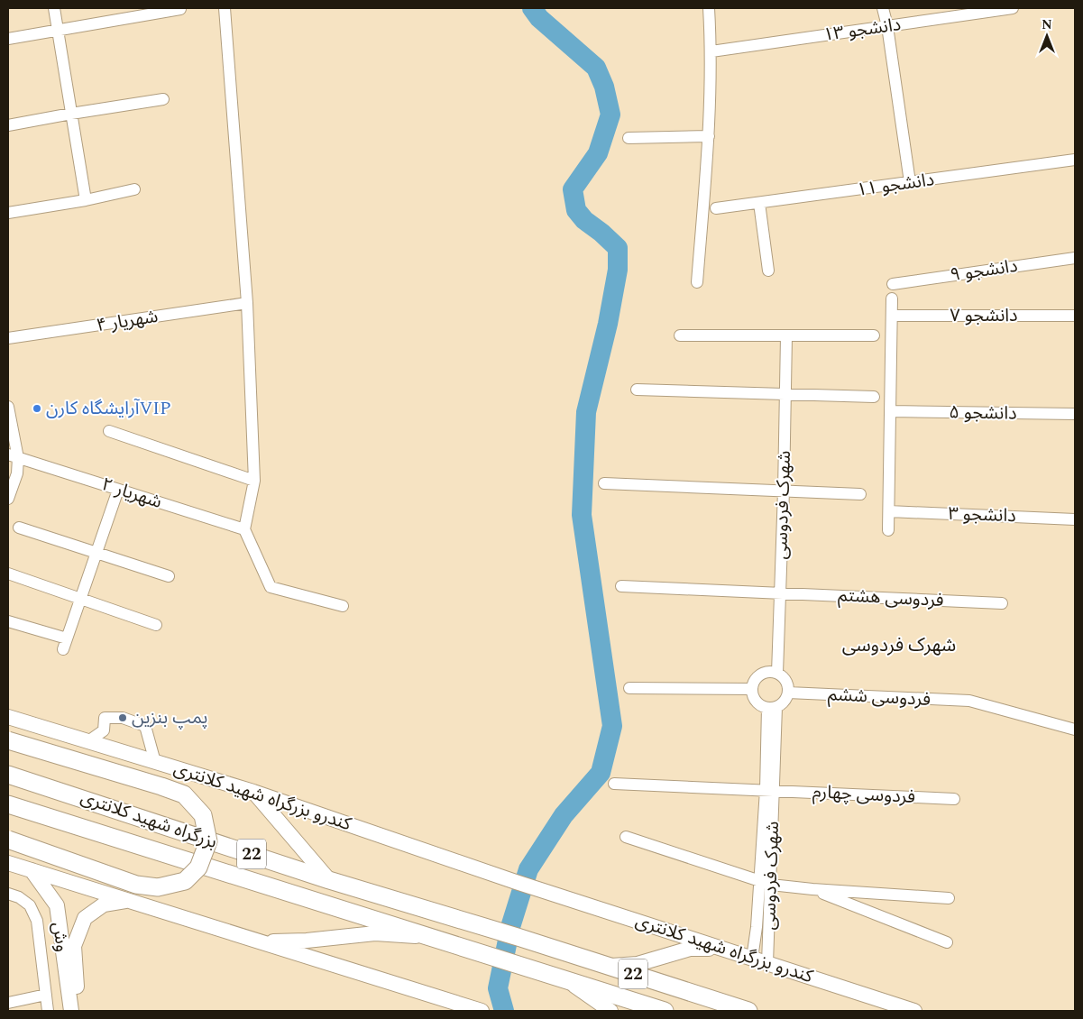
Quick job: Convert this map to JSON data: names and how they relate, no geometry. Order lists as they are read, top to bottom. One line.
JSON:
{"streets":{"highway":["بزرگراه شهید کلانتری","22"],"main road":["کندرو بزرگراه شهید کلانتری","وش"],"street":["دانشجو ۱۳","دانشجو ۱۱","دانشجو ۹","دانشجو ۷","شهریار ۴","دانشجو ۵","۲ شهریار","شهرک فردوسی","دانشجو ۳","فردوسی هشتم","فردوسی ششم","فردوسی چهارم"]},"crossings":[["شهرک فردوسی","فردوسی هشتم"],["شهرک فردوسی","فردوسی ششم"],["شهرک فردوسی","فردوسی چهارم"],["شهرک فردوسی","کندرو بزرگراه شهید کلانتری"],["بزرگراه شهید کلانتری","22"]],"districts":["شهرک فردوسی"],"places":["آرایشگاه کارنVIP","پمپ بنزین"],"north":"top"}
